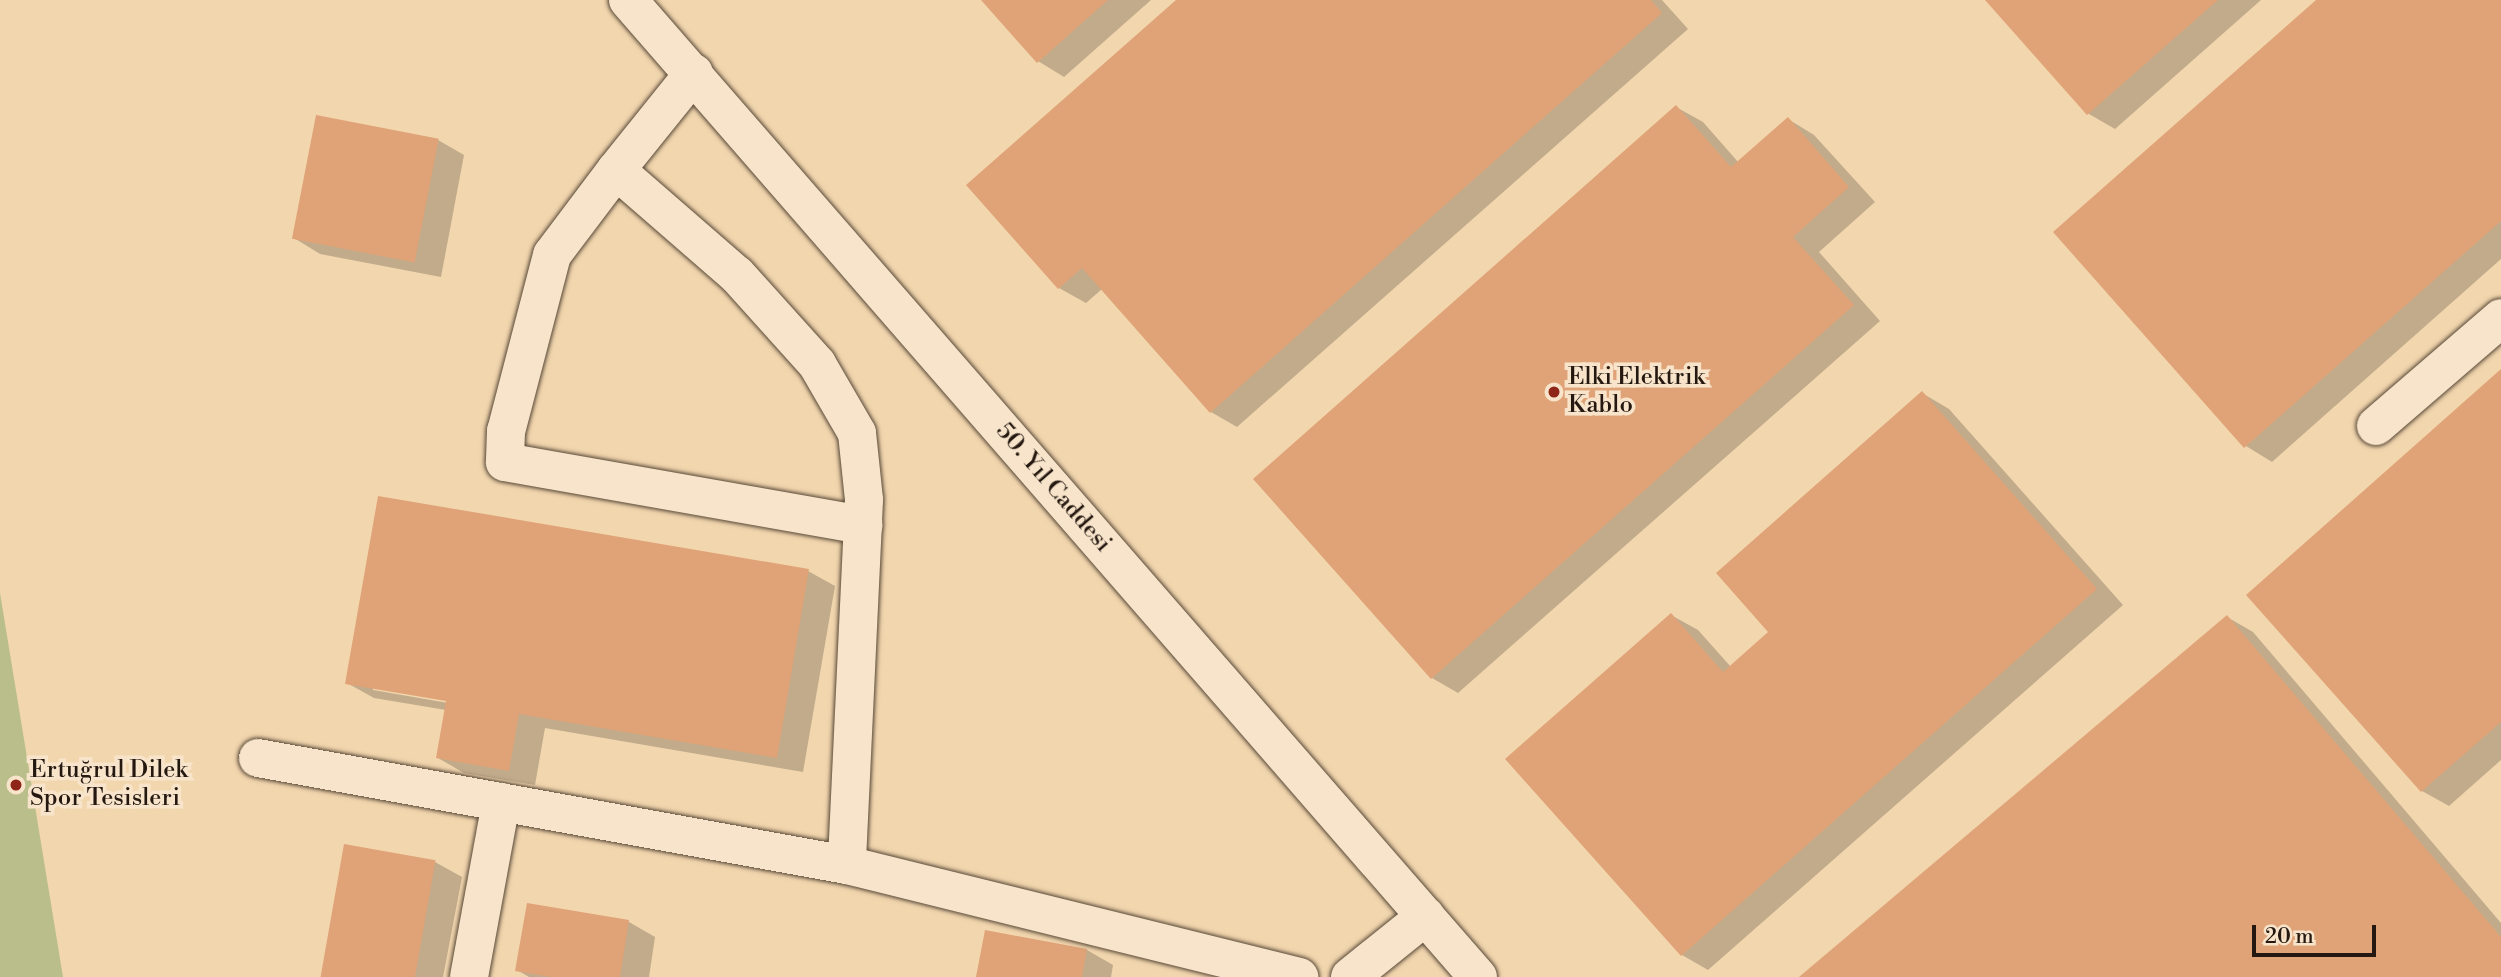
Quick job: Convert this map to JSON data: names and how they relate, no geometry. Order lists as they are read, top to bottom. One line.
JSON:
{"streets":{"street":["50. Yıl Caddesi"]},"places":["Elki Elektrik Kablo","Ertuğrul Dilek Spor Tesisleri"],"scale_bar":"20 m"}
